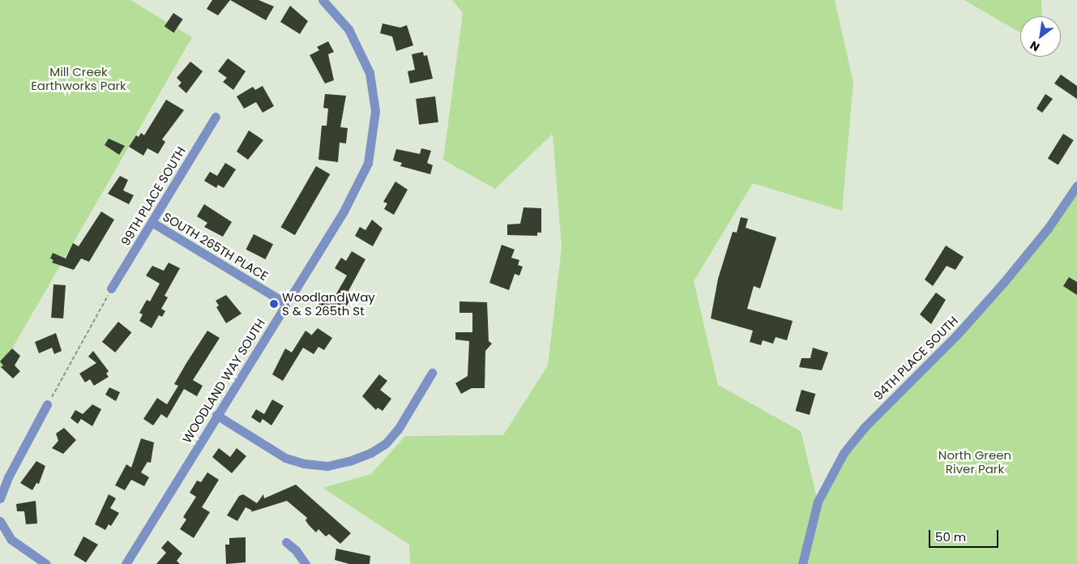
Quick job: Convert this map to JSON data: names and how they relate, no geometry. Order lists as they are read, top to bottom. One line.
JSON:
{"streets":{"street":["99TH PLACE SOUTH","SOUTH 265TH PLACE","94TH PLACE SOUTH","WOODLAND WAY SOUTH"]},"crossings":[["99TH PLACE SOUTH","SOUTH 265TH PLACE"],["SOUTH 265TH PLACE","WOODLAND WAY SOUTH"]],"parks":["Mill Creek Earthworks Park","North Green River Park"],"places":["Woodland Way S & S 265th St"],"scale_bar":"50 m","north":"bottom left"}
